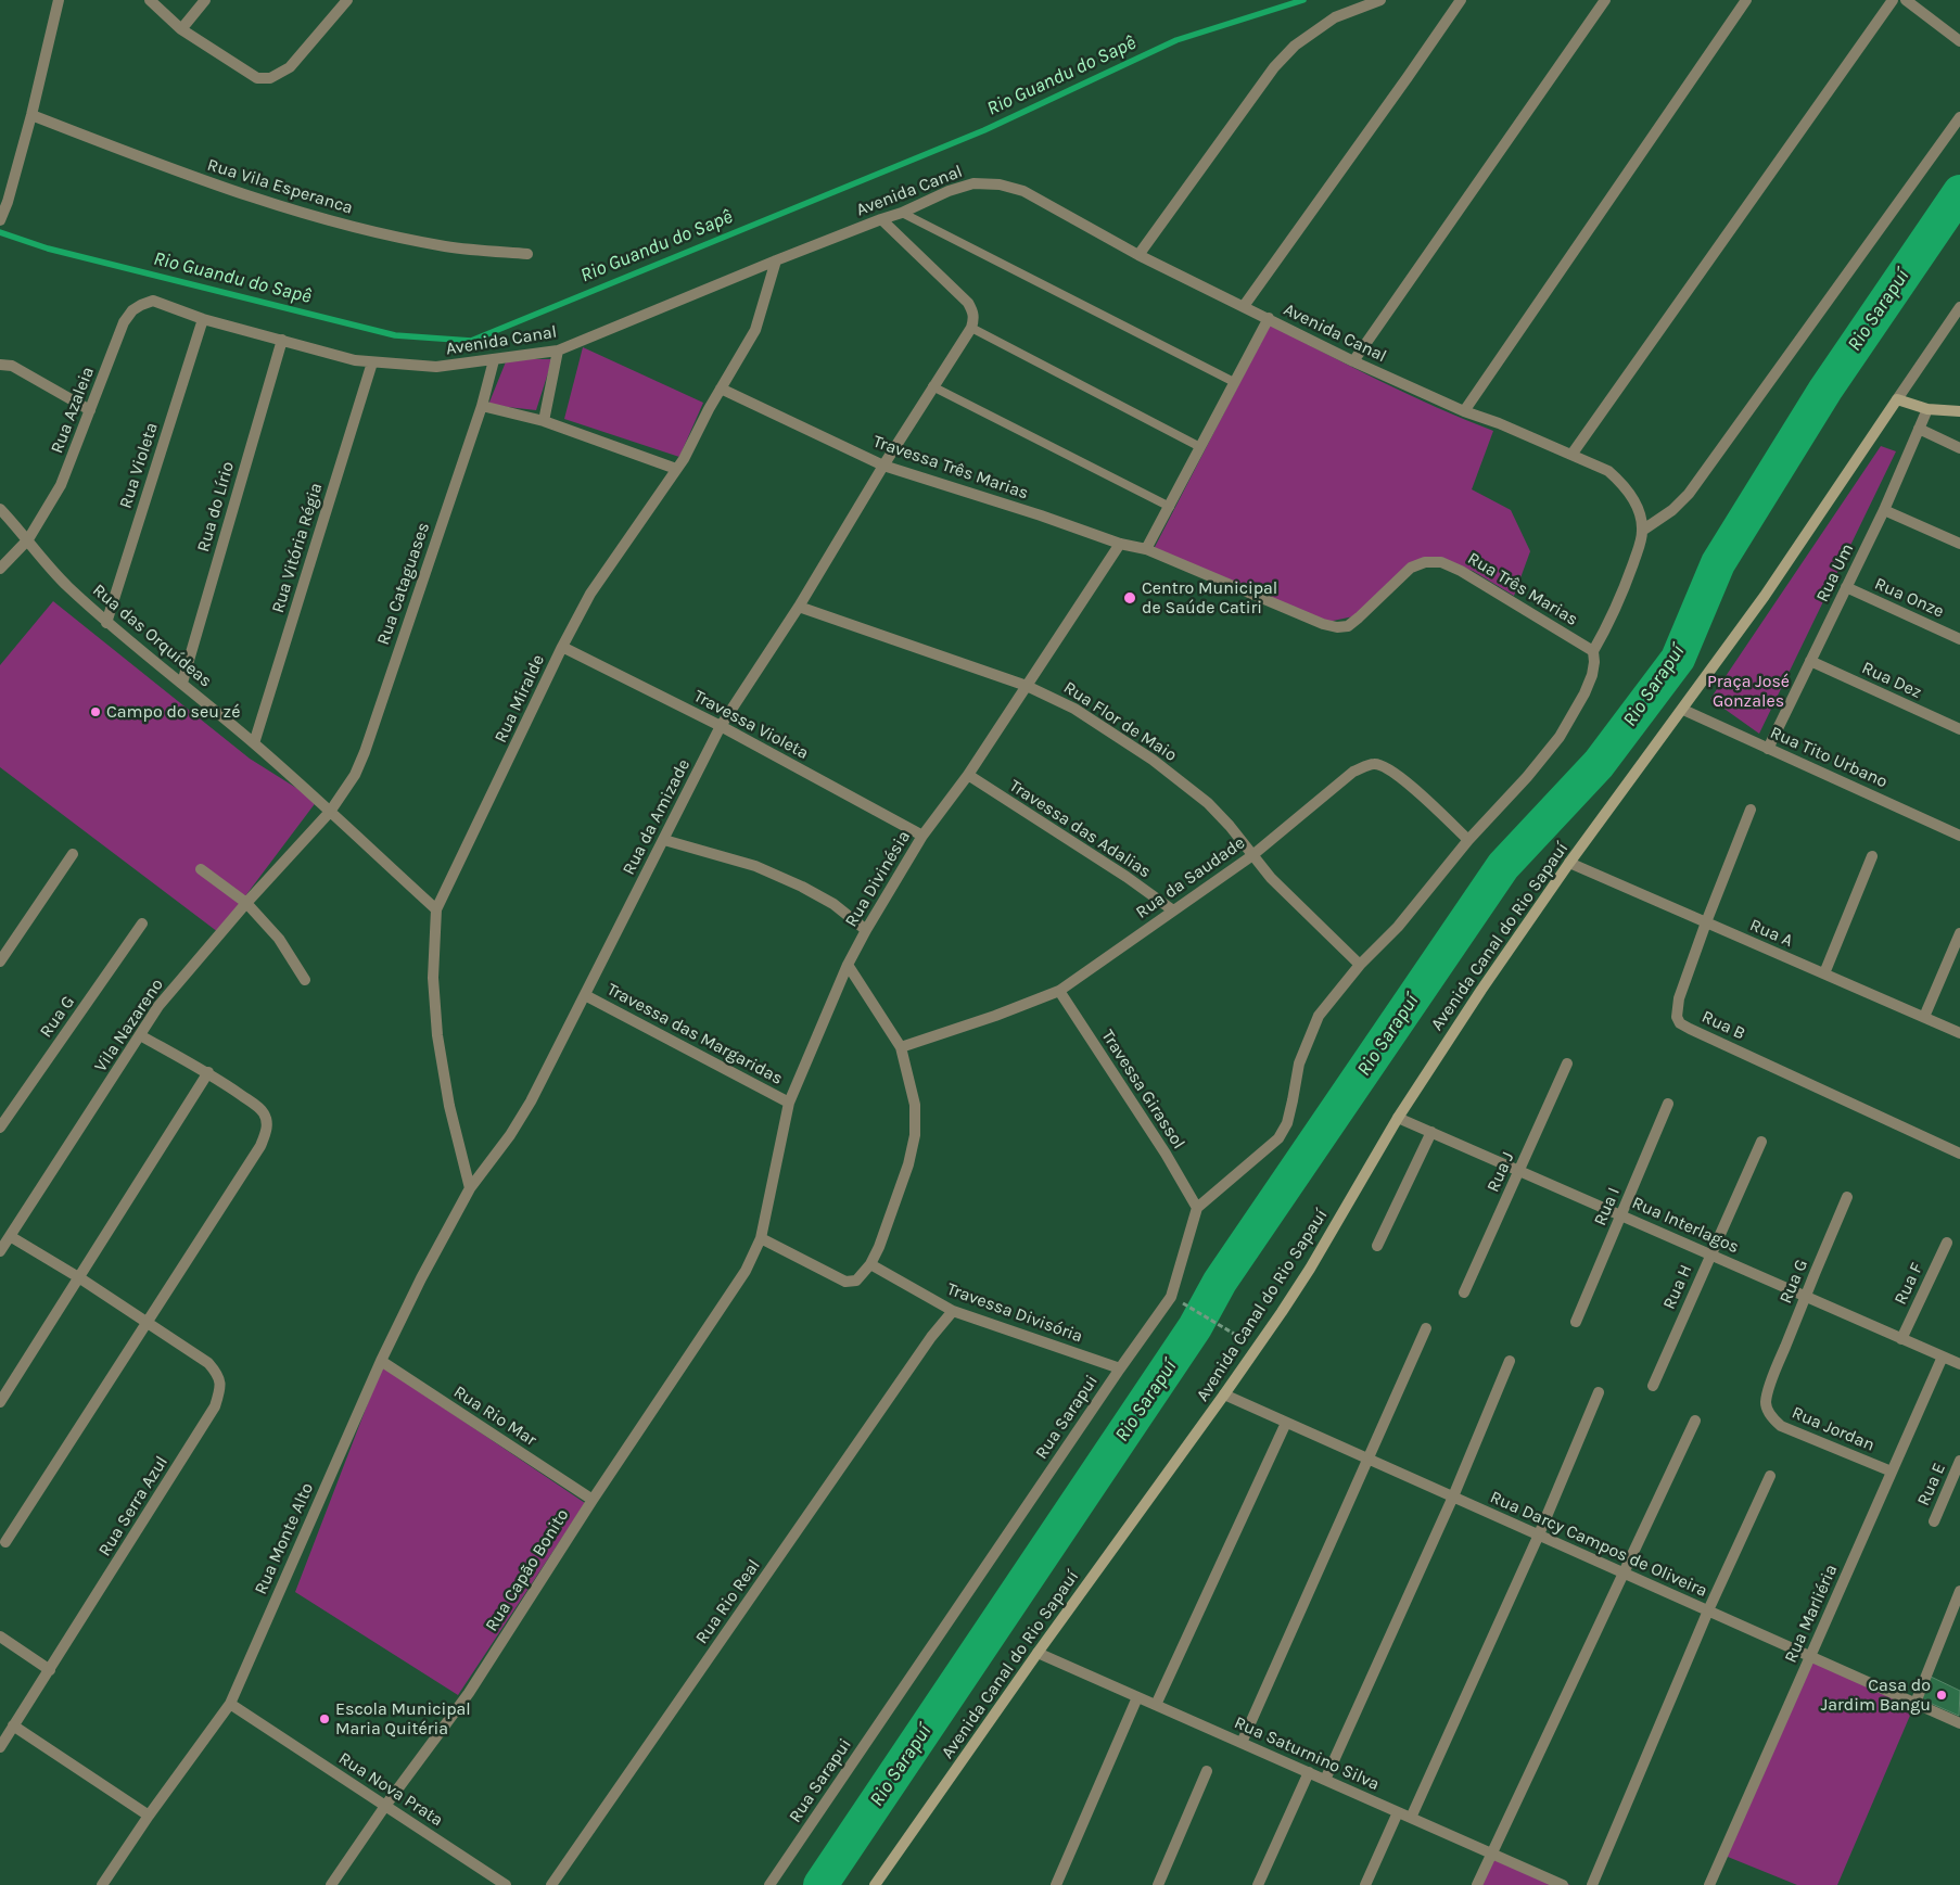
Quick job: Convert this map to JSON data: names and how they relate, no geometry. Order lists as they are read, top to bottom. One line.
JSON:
{"streets":{"street":["Rua Vila Esperanca","Avenida Canal","Rua Azaleia","Rua Violeta","Travessa Três Marias","Rua do Lírio","Rua Vitória Régia","Rua Um","Rua Cataguases","Rua Três Marias","Rua Onze","Rua das Orquídeas","Rua Dez","Rua Miralde","Rua Flor de Maio","Travessa Violeta","Rua Tito Urbano","Rua da Amizade","Travessa das Adalias","Rua da Saudade","Rua Divinésia","Rua A","Avenida Canal do Rio Sapauí","Rua G","Vila Nazareno","Rua B","Travessa das Margaridas","Travessa Girassol","Rua J","Rua I","Rua Interlagos","Rua F","Rua H","Travessa Divisória","Rua Rio Mar","Rua Sarapui","Rua Jordan","Rua E","Rua Serra Azul","Rua Monte Alto","Rua Darcy Campos de Oliveira","Rua Capão Bonito","Rua Rio Real","Rua Marliéria","Rua Saturnino Silva","Rua Nova Prata"]},"crossings":[["Avenida Canal","Rua Azaleia"],["Avenida Canal","Rua Violeta"],["Avenida Canal","Rua do Lírio"],["Avenida Canal","Rua Vitória Régia"],["Avenida Canal","Rua Cataguases"],["Avenida Canal","Rua Miralde"],["Rua Azaleia","Rua das Orquídeas"],["Rua Violeta","Rua das Orquídeas"],["Travessa Três Marias","Rua Três Marias"],["Travessa Três Marias","Rua Miralde"],["Travessa Três Marias","Rua da Amizade"],["Travessa Três Marias","Rua Divinésia"],["Rua do Lírio","Rua das Orquídeas"],["Rua Vitória Régia","Rua das Orquídeas"],["Rua Um","Rua Onze"],["Rua Um","Rua Dez"],["Rua Um","Rua Tito Urbano"],["Rua Cataguases","Rua das Orquídeas"],["Rua Cataguases","Vila Nazareno"],["Rua das Orquídeas","Rua Miralde"],["Rua das Orquídeas","Vila Nazareno"],["Rua Miralde","Travessa Violeta"],["Rua Miralde","Rua da Amizade"],["Rua Miralde","Rua Monte Alto"],["Rua Flor de Maio","Rua da Amizade"],["Rua Flor de Maio","Rua da Saudade"],["Rua Flor de Maio","Rua Divinésia"],["Travessa Violeta","Rua da Amizade"],["Travessa Violeta","Rua Divinésia"],["Rua Tito Urbano","Avenida Canal do Rio Sapauí"],["Rua da Amizade","Travessa das Margaridas"],["Rua da Amizade","Rua Monte Alto"],["Travessa das Adalias","Rua da Saudade"],["Travessa das Adalias","Rua Divinésia"],["Rua da Saudade","Travessa Girassol"],["Rua Divinésia","Travessa das Margaridas"],["Rua Divinésia","Rua Capão Bonito"],["Rua A","Avenida Canal do Rio Sapauí"],["Rua A","Rua B"],["Avenida Canal do Rio Sapauí","Rua Interlagos"],["Avenida Canal do Rio Sapauí","Rua Darcy Campos de Oliveira"],["Avenida Canal do Rio Sapauí","Rua Saturnino Silva"],["Rua G","Rua Interlagos"],["Rua G","Rua Jordan"],["Vila Nazareno","Rua Serra Azul"],["Travessa Girassol","Rua Sarapui"],["Rua J","Rua Interlagos"],["Rua I","Rua Interlagos"],["Rua Interlagos","Rua F"],["Rua Interlagos","Rua H"],["Rua Interlagos","Rua Marliéria"],["Travessa Divisória","Rua Sarapui"],["Travessa Divisória","Rua Rio Real"],["Rua Rio Mar","Rua Monte Alto"],["Rua Rio Mar","Rua Capão Bonito"],["Rua Jordan","Rua Marliéria"],["Rua Monte Alto","Rua Nova Prata"],["Rua Darcy Campos de Oliveira","Rua Marliéria"],["Rua Capão Bonito","Rua Nova Prata"]],"water":["Rio Guandu do Sapê","Rio Sarapuí"],"parks":["Praça José Gonzales"],"places":["Centro Municipal de Saúde Catiri","Campo do seu zé","Casa do Jardim Bangu","Escola Municipal Maria Quitéria"]}
